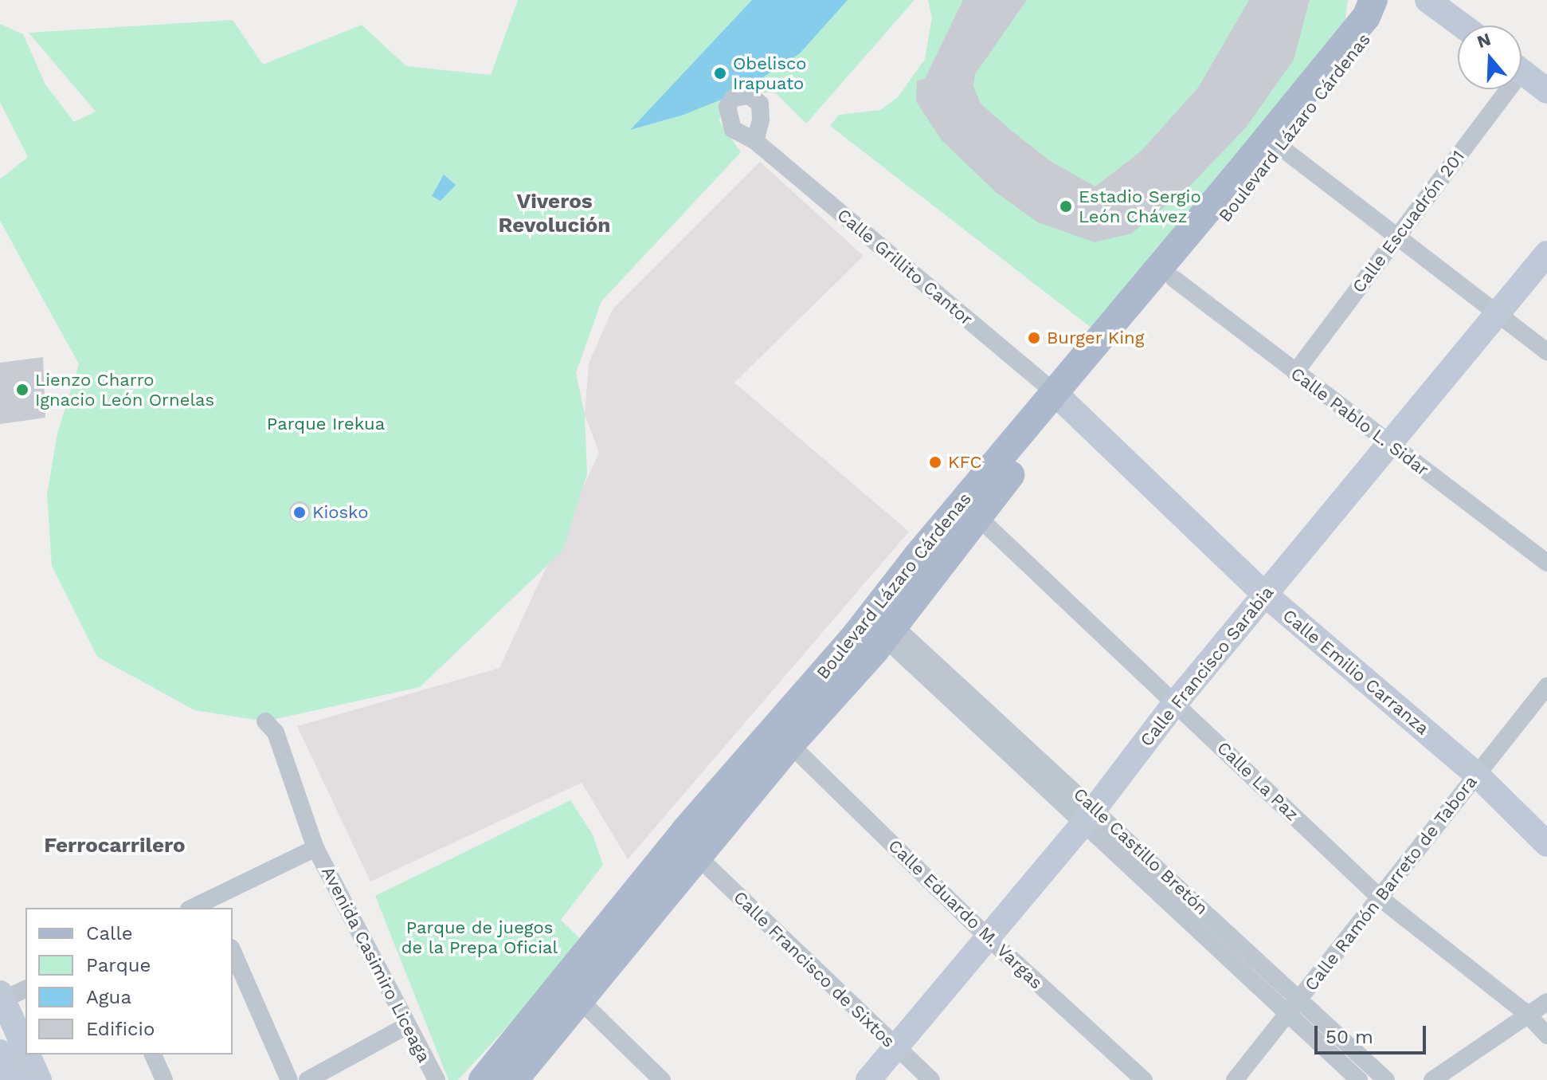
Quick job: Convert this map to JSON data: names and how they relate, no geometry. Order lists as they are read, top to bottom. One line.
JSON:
{"streets":{"main road":["Boulevard Lázaro Cárdenas"],"street":["Calle Escuadrón 201","Calle Grillito Cantor","Calle Pablo L. Sidar","Calle Francisco Sarabia","Calle Emilio Carranza","Calle La Paz","Calle Castillo Bretón","Calle Ramón Barreto de Tabora","Calle Eduardo M. Vargas","Avenida Casimiro Liceaga","Calle Francisco de Sixtos"]},"crossings":[["Boulevard Lázaro Cárdenas","Calle Grillito Cantor"],["Boulevard Lázaro Cárdenas","Calle Pablo L. Sidar"],["Boulevard Lázaro Cárdenas","Calle Emilio Carranza"],["Boulevard Lázaro Cárdenas","Calle La Paz"],["Boulevard Lázaro Cárdenas","Calle Castillo Bretón"],["Boulevard Lázaro Cárdenas","Calle Eduardo M. Vargas"],["Boulevard Lázaro Cárdenas","Calle Francisco de Sixtos"],["Calle Escuadrón 201","Calle Pablo L. Sidar"],["Calle Grillito Cantor","Calle Emilio Carranza"],["Calle Pablo L. Sidar","Calle Francisco Sarabia"],["Calle Francisco Sarabia","Calle Emilio Carranza"],["Calle Francisco Sarabia","Calle La Paz"],["Calle Francisco Sarabia","Calle Castillo Bretón"],["Calle Francisco Sarabia","Calle Eduardo M. Vargas"],["Calle Francisco Sarabia","Calle Francisco de Sixtos"],["Calle Emilio Carranza","Calle Ramón Barreto de Tabora"],["Calle La Paz","Calle Ramón Barreto de Tabora"],["Calle Castillo Bretón","Calle Ramón Barreto de Tabora"]],"districts":["Viveros Revolución","Ferrocarrilero"],"parks":["Parque Irekua","Parque de juegos de la Prepa Oficial"],"places":["Obelisco Irapuato","Estadio Sergio León Chávez","Burger King","Lienzo Charro Ignacio León Ornelas","KFC","Kiosko"],"legend":["Calle","Parque","Agua","Edificio"],"scale_bar":"50 m","north":"top"}
